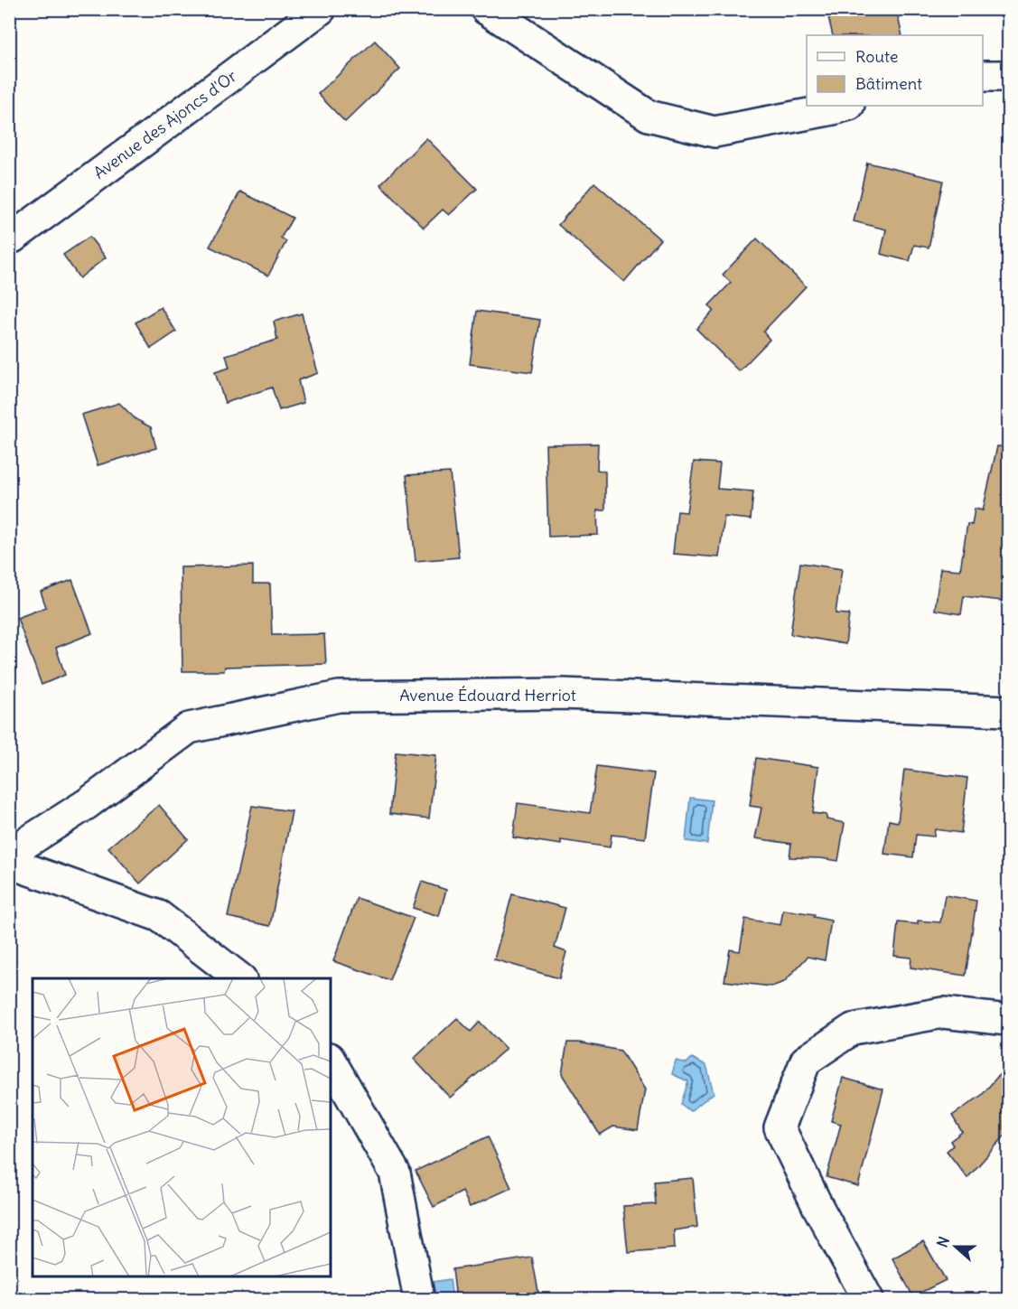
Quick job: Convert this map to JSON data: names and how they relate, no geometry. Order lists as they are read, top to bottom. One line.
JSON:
{"streets":{"street":["Avenue des Ajoncs d'Or","Avenue Édouard Herriot"]},"legend":["Route","Bâtiment"],"north":"left"}
